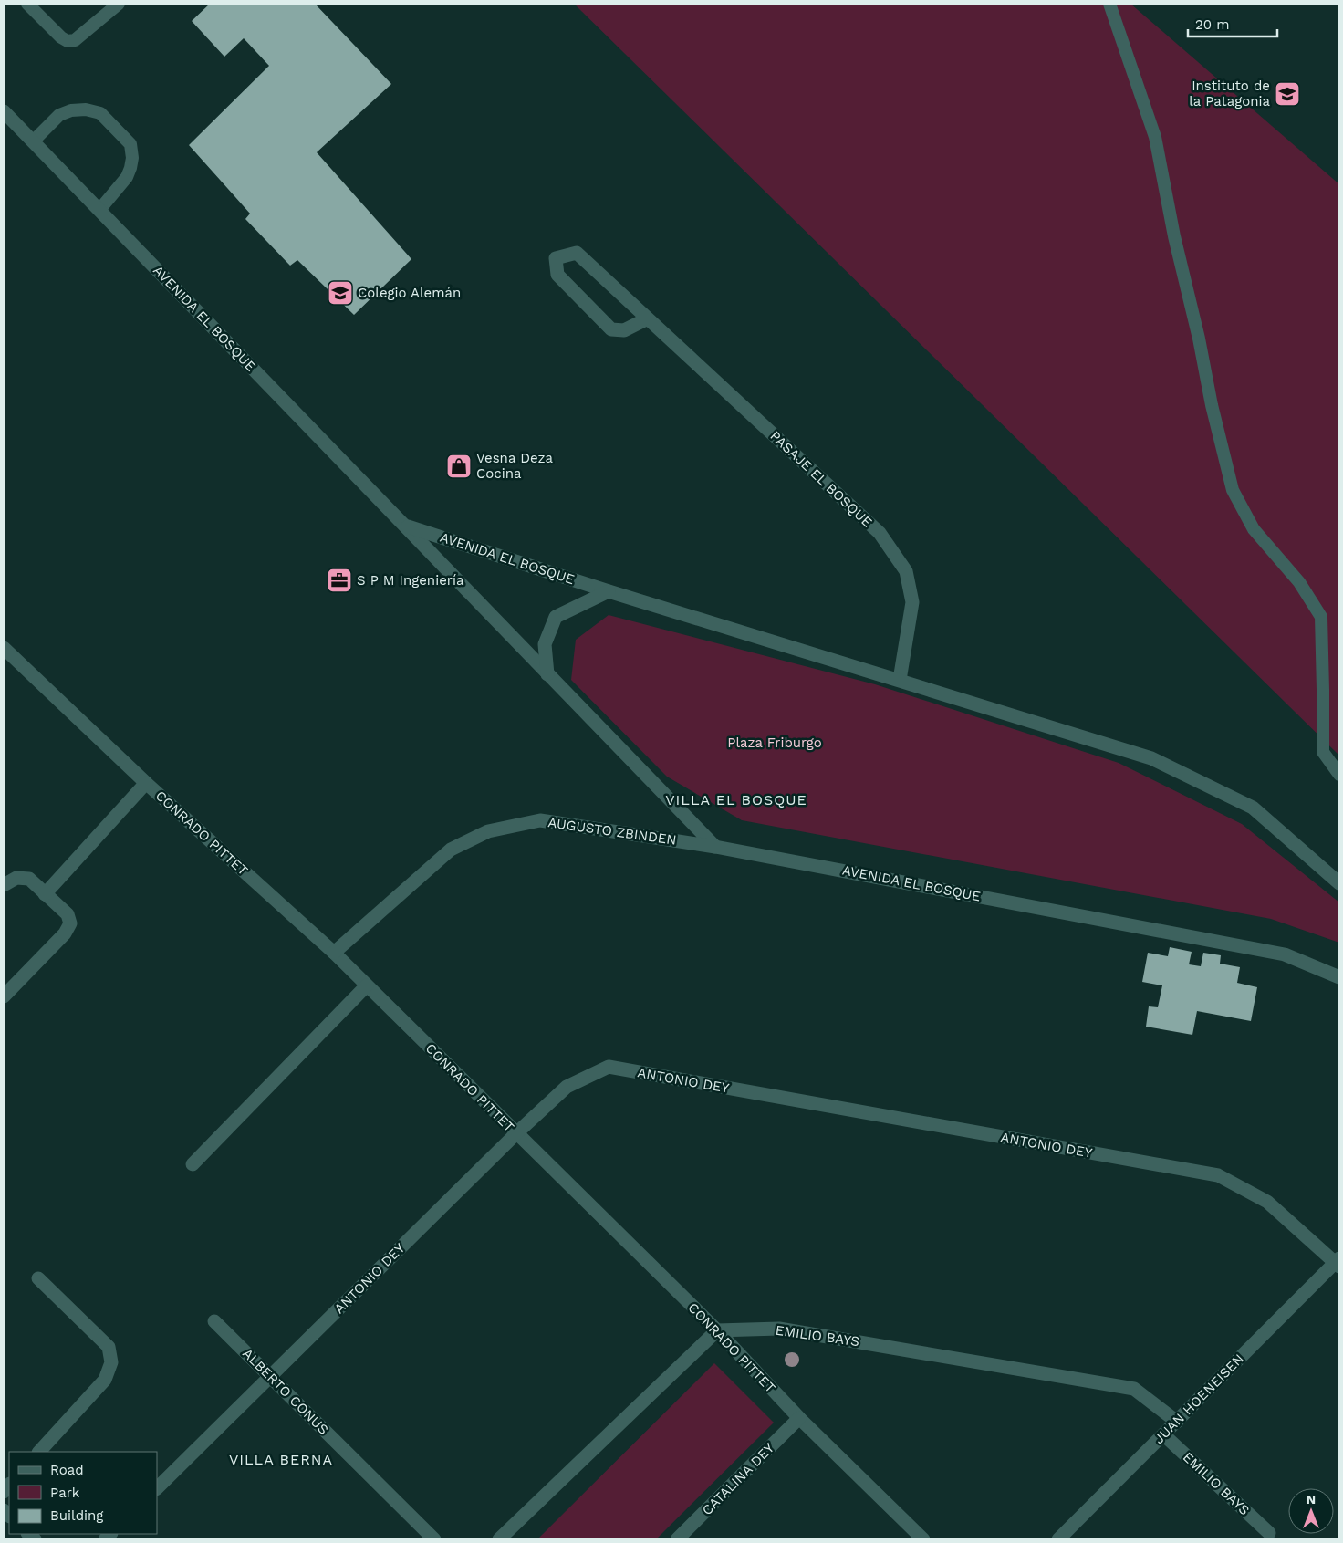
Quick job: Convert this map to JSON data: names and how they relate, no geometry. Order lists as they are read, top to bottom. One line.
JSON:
{"streets":{"street":["AVENIDA EL BOSQUE","PASAJE EL BOSQUE","AUGUSTO ZBINDEN","CONRADO PITTET","ANTONIO DEY","EMILIO BAYS","ALBERTO CONUS","JUAN HOENEISEN","CATALINA DEY"]},"crossings":[["AVENIDA EL BOSQUE","PASAJE EL BOSQUE"],["AVENIDA EL BOSQUE","AUGUSTO ZBINDEN"],["AUGUSTO ZBINDEN","CONRADO PITTET"],["CONRADO PITTET","ANTONIO DEY"],["CONRADO PITTET","EMILIO BAYS"],["CONRADO PITTET","CATALINA DEY"],["ANTONIO DEY","ALBERTO CONUS"],["ANTONIO DEY","JUAN HOENEISEN"],["EMILIO BAYS","JUAN HOENEISEN"]],"districts":["VILLA EL BOSQUE","VILLA BERNA"],"parks":["Plaza Friburgo"],"places":{"school or university":["Instituto de la Patagonia","Colegio Alemán"],"shop":["Vesna Deza Cocina"],"office":["S P M Ingeniería"]},"legend":["Road","Park","Building"],"scale_bar":"20 m","north":"top"}
